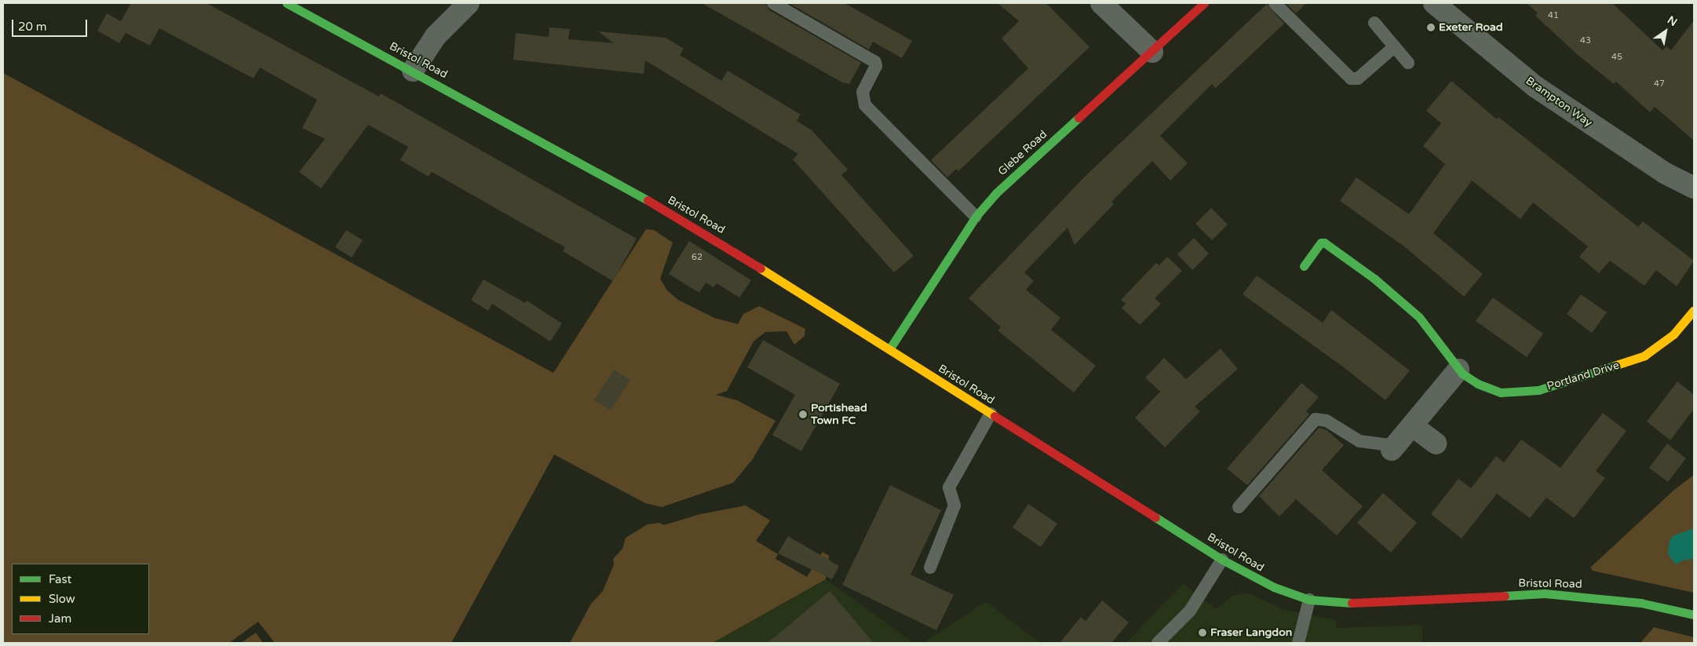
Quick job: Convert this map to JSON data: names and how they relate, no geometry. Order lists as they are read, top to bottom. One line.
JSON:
{"streets":{"main road":["Bristol Road","Glebe Road","Portland Drive"],"street":["Brampton Way"]},"crossings":[["Bristol Road","Glebe Road"]],"places":["Exeter Road","Portishead Town FC","Fraser Langdon"],"house_numbers":["41","43","45","47","62"],"legend":["Fast","Slow","Jam"],"scale_bar":"20 m","north":"top right"}
